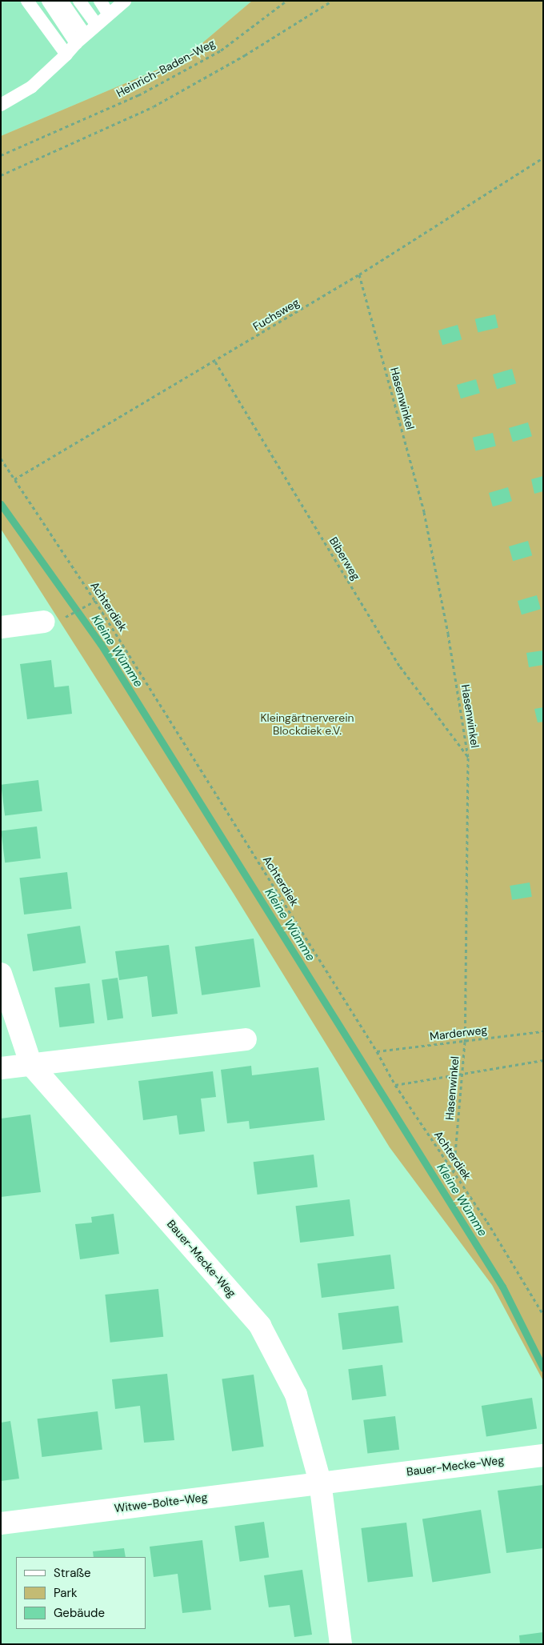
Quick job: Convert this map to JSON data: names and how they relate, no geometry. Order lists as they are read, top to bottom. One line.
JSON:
{"streets":{"street":["Bauer-Mecke-Weg","Witwe-Bolte-Weg"],"path":["Heinrich-Baden-Weg","Fuchsweg","Hasenwinkel","Biberweg","Achterdiek","Marderweg"]},"crossings":[["Fuchsweg","Hasenwinkel"],["Fuchsweg","Biberweg"],["Fuchsweg","Achterdiek"],["Hasenwinkel","Biberweg"],["Hasenwinkel","Achterdiek"],["Hasenwinkel","Marderweg"],["Achterdiek","Marderweg"],["Bauer-Mecke-Weg","Witwe-Bolte-Weg"]],"water":["Kleine Wümme"],"parks":["Kleingärtnerverein Blockdiek e.V."],"legend":["Straße","Park","Gebäude"]}
